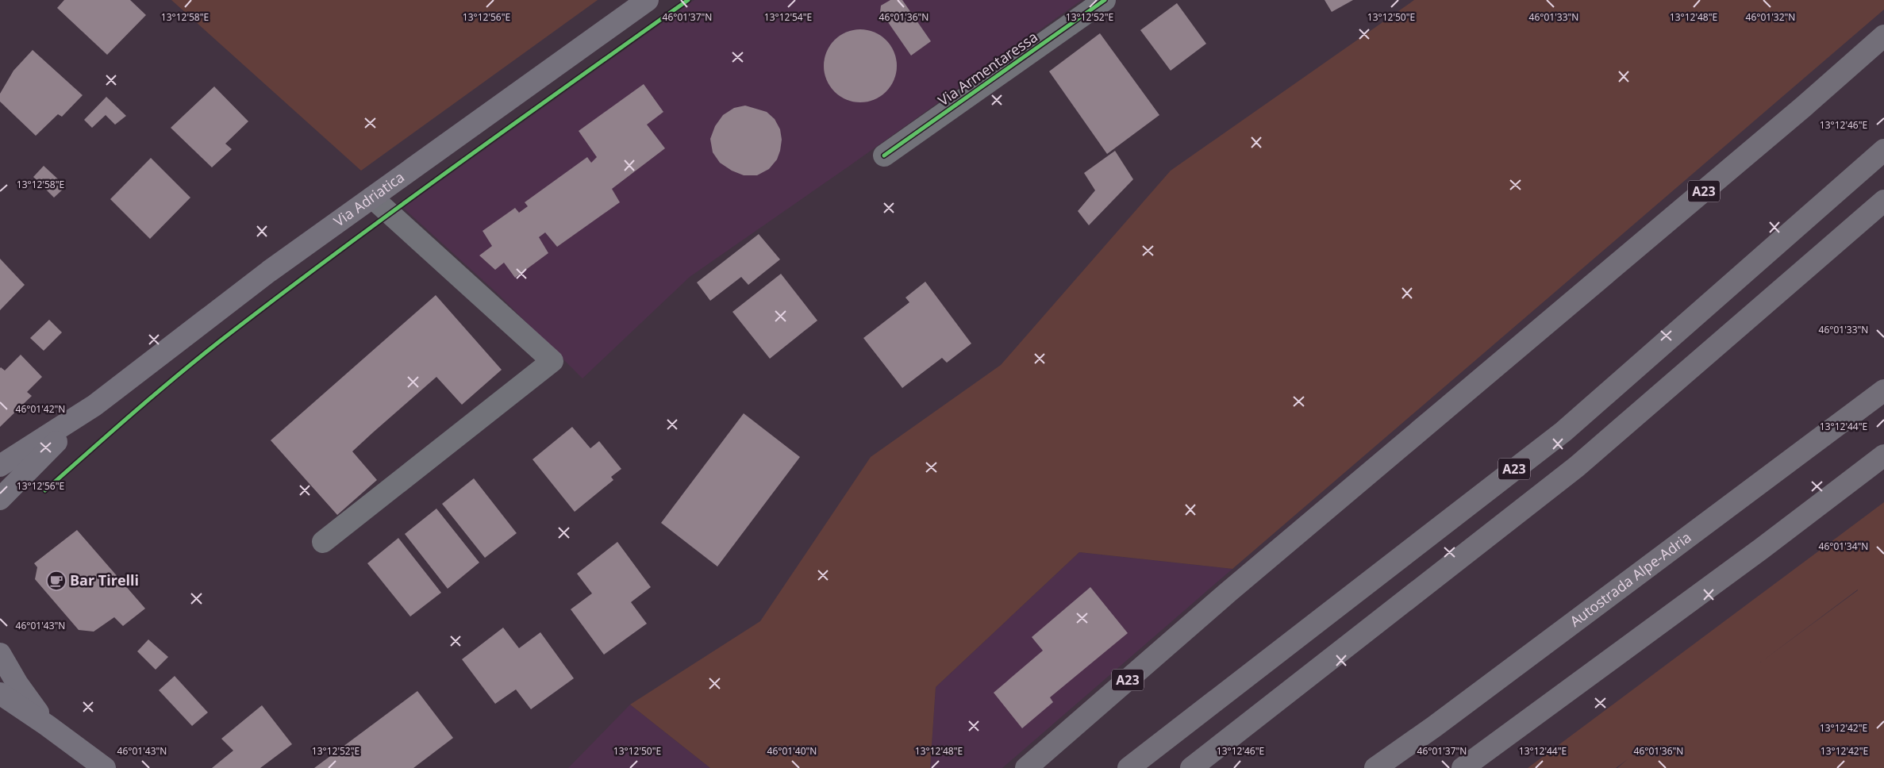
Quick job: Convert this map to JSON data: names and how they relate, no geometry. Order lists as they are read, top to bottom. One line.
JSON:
{"streets":{"highway":["A23","Autostrada Alpe-Adria"],"main road":["Via Adriatica"],"street":["Via Armentaressa"]},"places":{"cafe":["Bar Tirelli"]},"coordinates":["13°12'58\"E","13°12'56\"E","46°01'37\"N","13°12'54\"E","46°01'36\"N","13°12'52\"E","13°12'50\"E","46°01'33\"N","13°12'48\"E","46°01'32\"N","13°12'46\"E","46°01'42\"N","13°12'44\"E","46°01'34\"N","46°01'43\"N","13°12'42\"E","46°01'40\"N"]}
